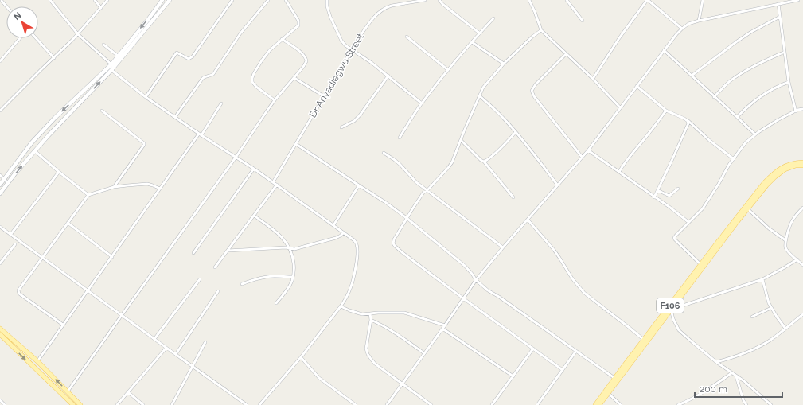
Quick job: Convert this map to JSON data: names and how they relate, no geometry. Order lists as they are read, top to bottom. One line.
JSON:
{"streets":{"main road":["F106"],"street":["Dr Anyadiegwu Street"]},"scale_bar":"200 m","north":"top left"}
